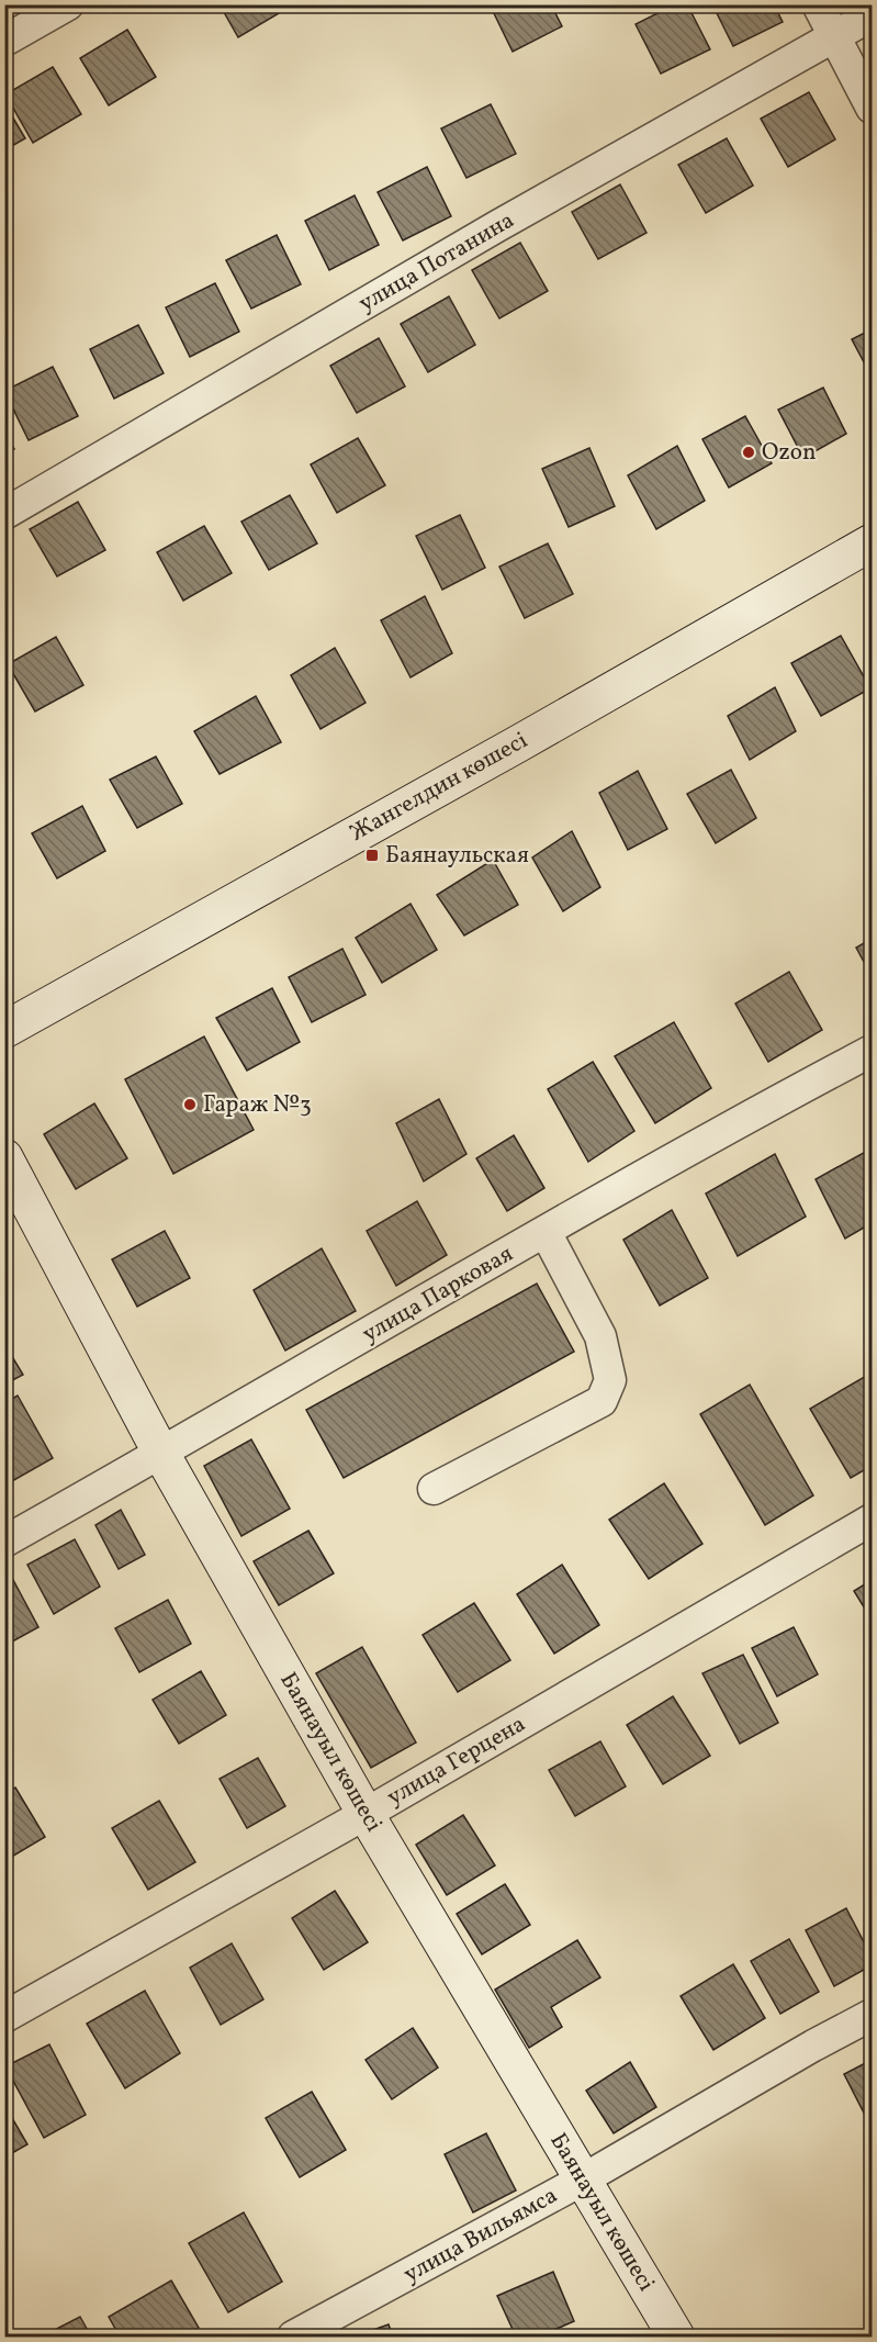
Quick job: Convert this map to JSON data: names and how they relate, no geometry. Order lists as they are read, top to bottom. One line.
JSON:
{"streets":{"street":["улица Потанина","Жангелдин көшесі","улица Парковая","Баянауыл көшесі","улица Герцена","улица Вильямса"]},"crossings":[["улица Парковая","Баянауыл көшесі"],["Баянауыл көшесі","улица Герцена"],["Баянауыл көшесі","улица Вильямса"]],"places":{"other":["Ozon","Гараж №3"],"transit":["Баянаульская"]}}
